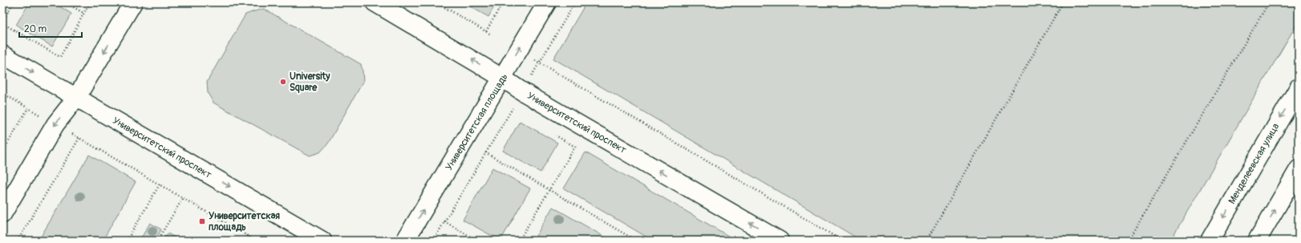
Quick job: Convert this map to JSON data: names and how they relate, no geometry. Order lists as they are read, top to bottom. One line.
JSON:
{"streets":{"main road":["Университетская площадь","Университетский проспект","Менделеевская улица"]},"crossings":[["Университетская площадь","Университетский проспект"]],"one_way":["Университетская площадь"],"places":{"other":["University Square"],"transit":["Университетская площадь"]},"scale_bar":"20 m"}
